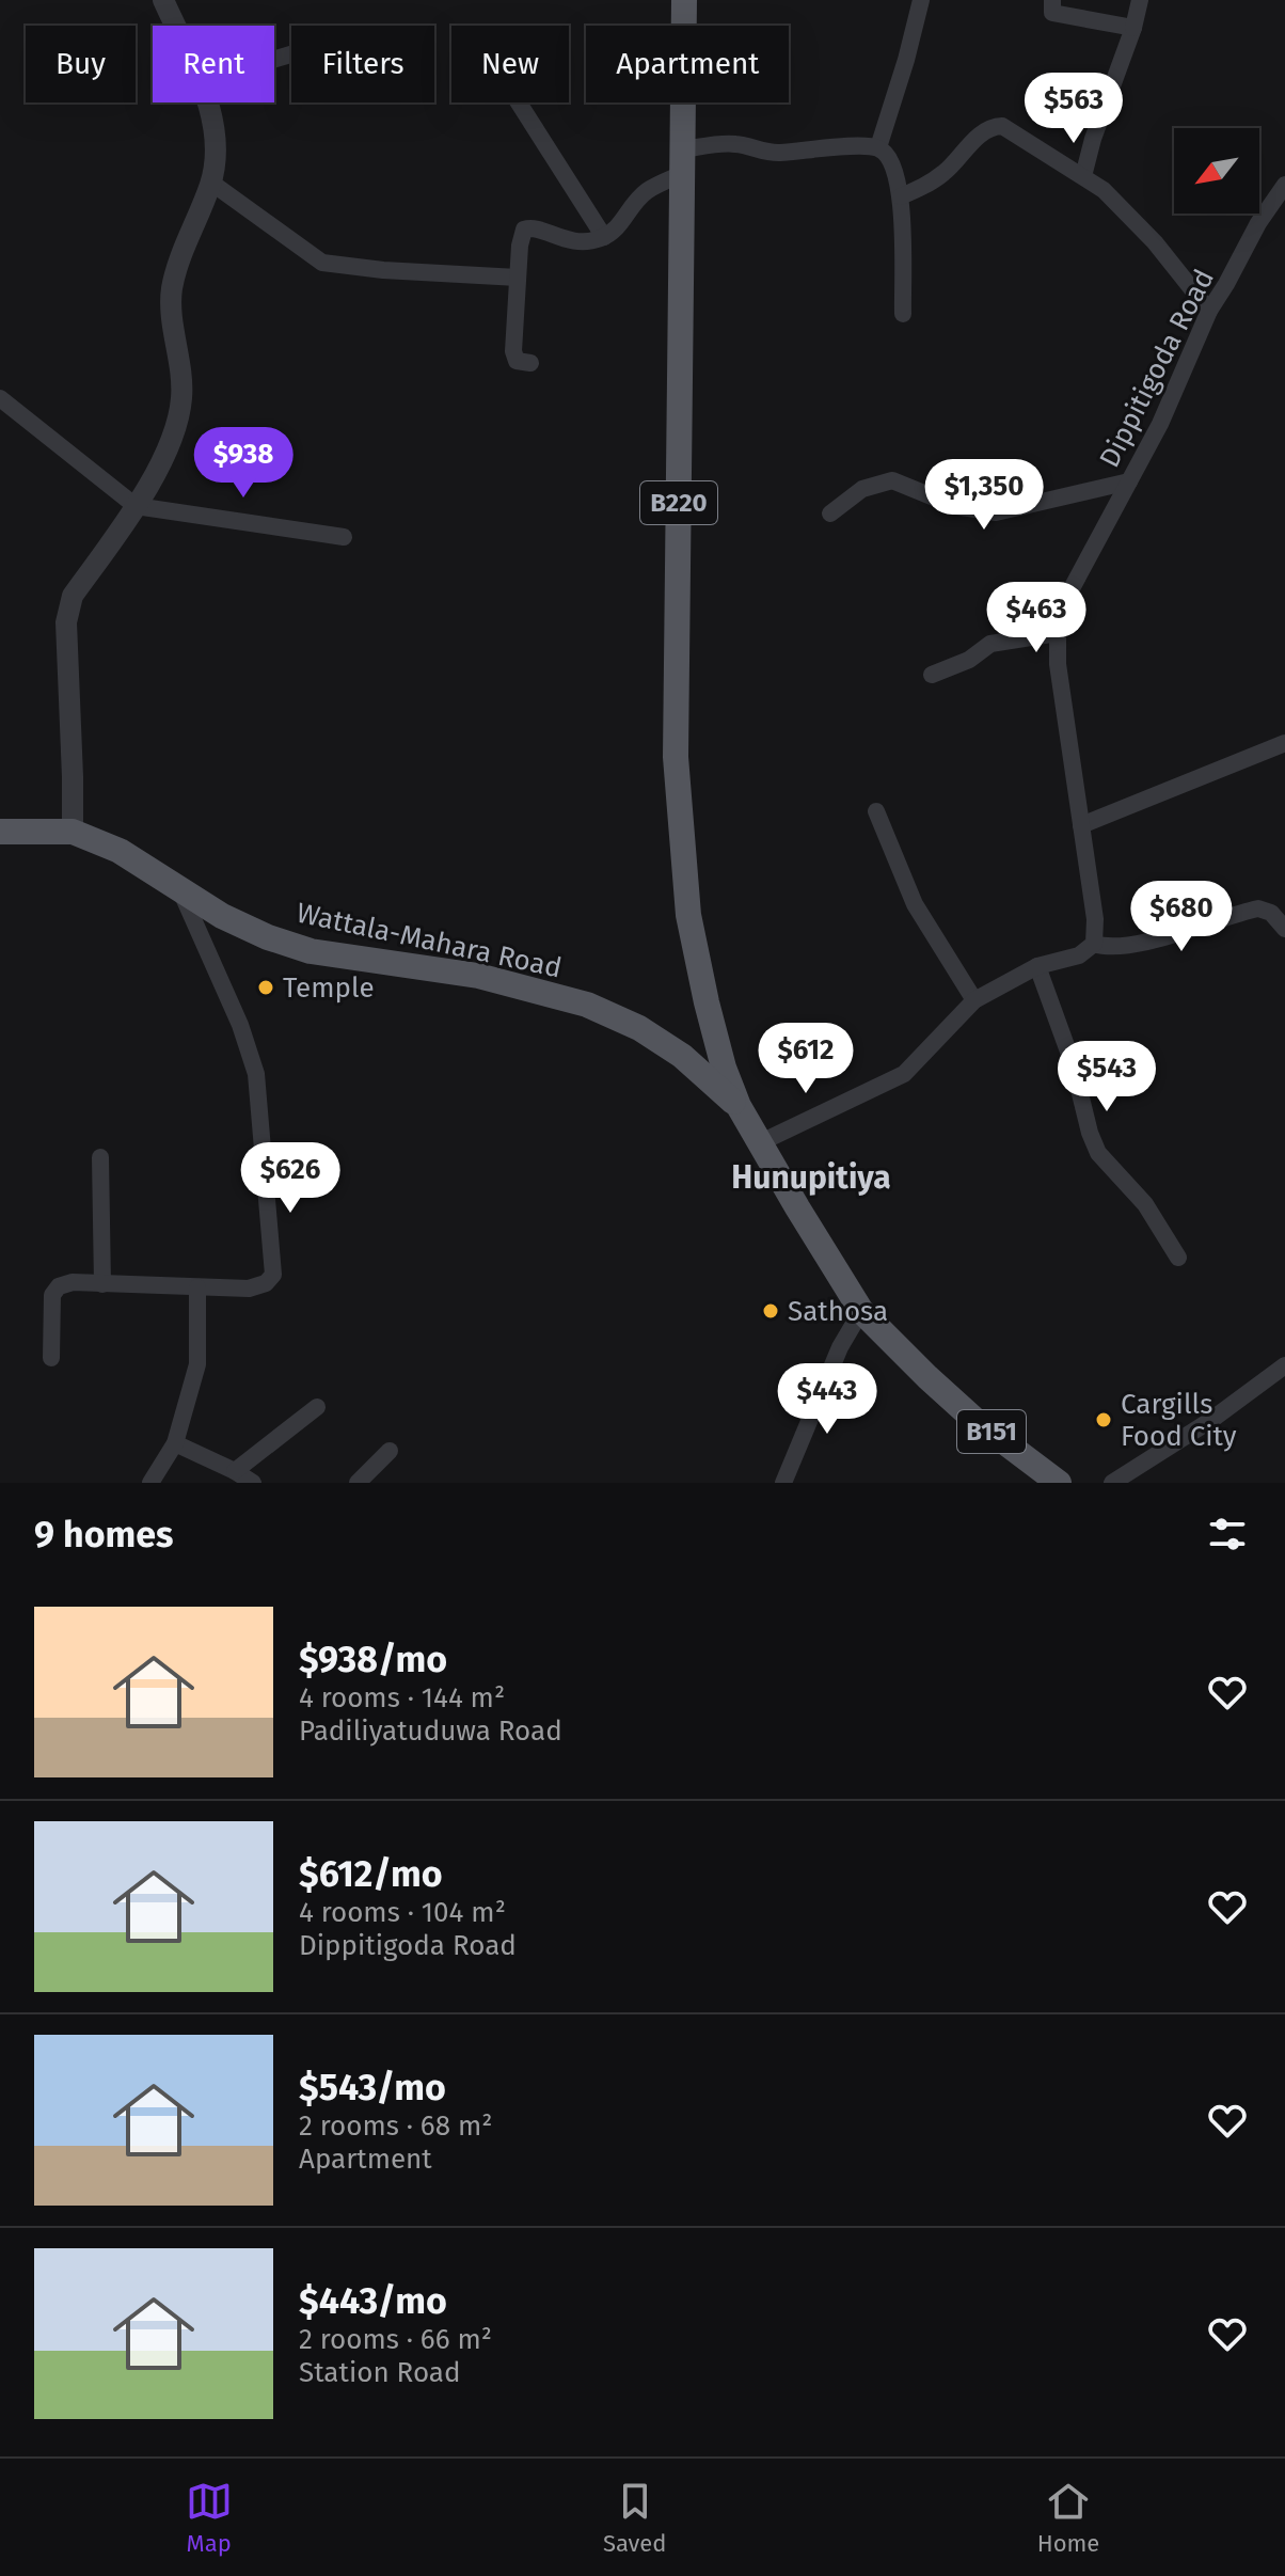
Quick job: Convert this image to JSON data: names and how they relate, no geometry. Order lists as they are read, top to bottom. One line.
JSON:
{"streets":{"main road":["B220","Wattala-Mahara Road","B151"],"street":["Dippitigoda Road"]},"crossings":[["B220","Wattala-Mahara Road"],["B220","B151"],["Wattala-Mahara Road","B151"]],"districts":["Hunupitiya"],"places":["Temple","Sathosa","Cargills Food City"],"north":"bottom left","page":{"chip":["Buy","Rent","Filters","New","Apartment"],"price":["$563","$938","$1,350","$463","$680","$612","$543","$626","$443"],"heading":"9 homes","list":[{"name":"$938/mo","note":"4 rooms · 144 m² · Padiliyatuduwa Road"},{"name":"$612/mo","note":"4 rooms · 104 m² · Dippitigoda Road"},{"name":"$543/mo","note":"2 rooms · 68 m² · Apartment"},{"name":"$443/mo","note":"2 rooms · 66 m² · Station Road"}],"tabs":["Map","Saved","Home"]}}
